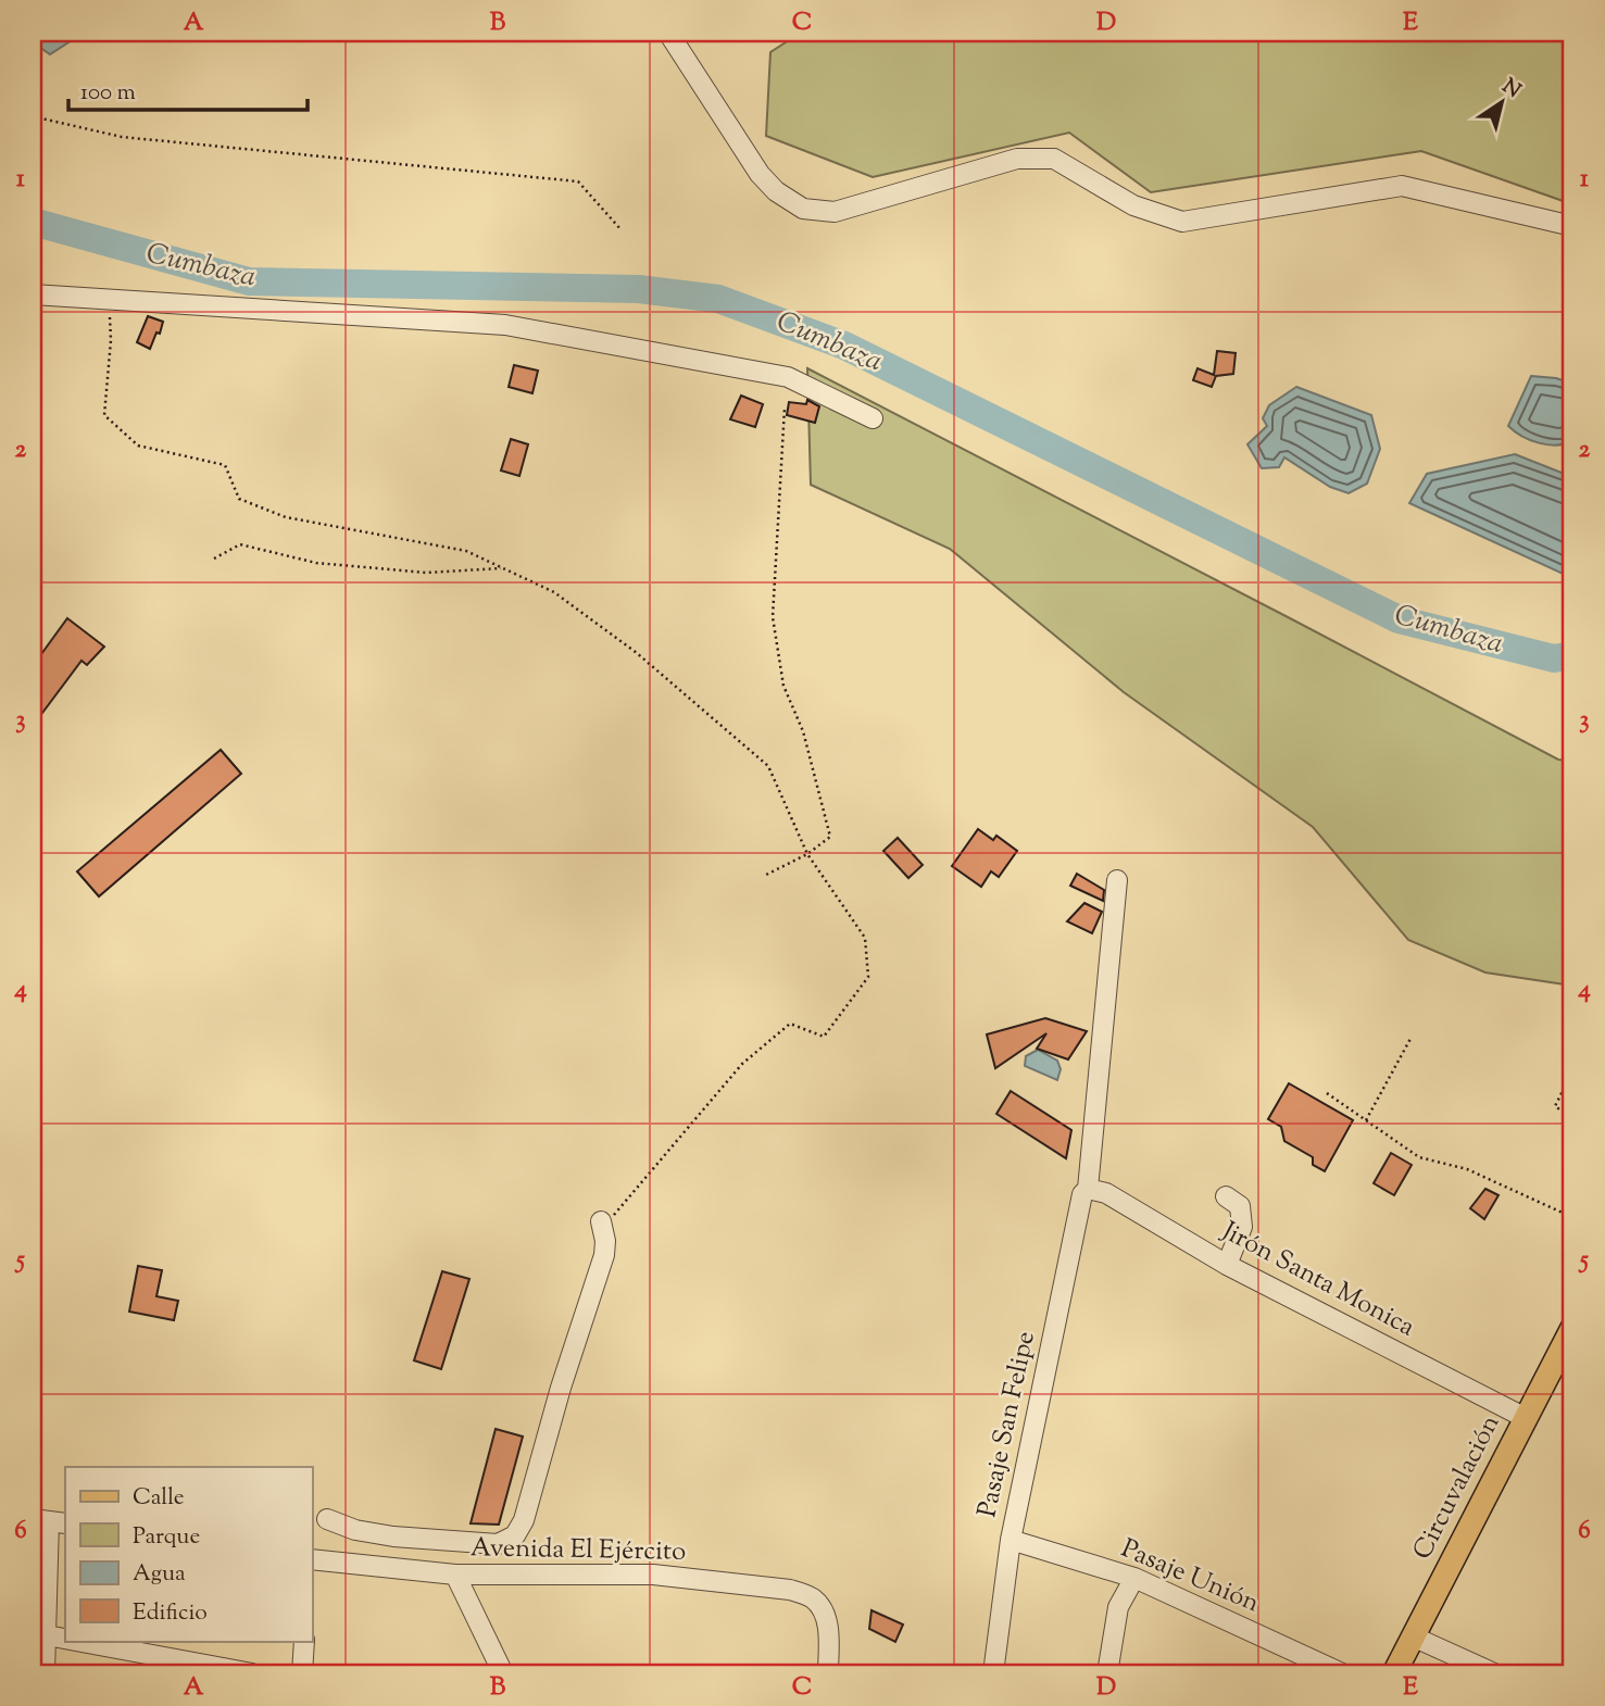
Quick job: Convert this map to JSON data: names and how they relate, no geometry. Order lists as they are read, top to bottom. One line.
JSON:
{"streets":{"main road":["Circuvalación"],"street":["Jirón Santa Monica","Pasaje San Felipe","Avenida El Ejército","Pasaje Unión"]},"crossings":[["Jirón Santa Monica","Pasaje San Felipe"],["Jirón Santa Monica","Circuvalación"],["Pasaje San Felipe","Pasaje Unión"]],"water":["Cumbaza"],"legend":["Calle","Parque","Agua","Edificio"],"scale_bar":"100 m","north":"top right","grid":{"columns":["A","B","C","D","E"],"rows":["1","2","3","4","5","6"]}}
